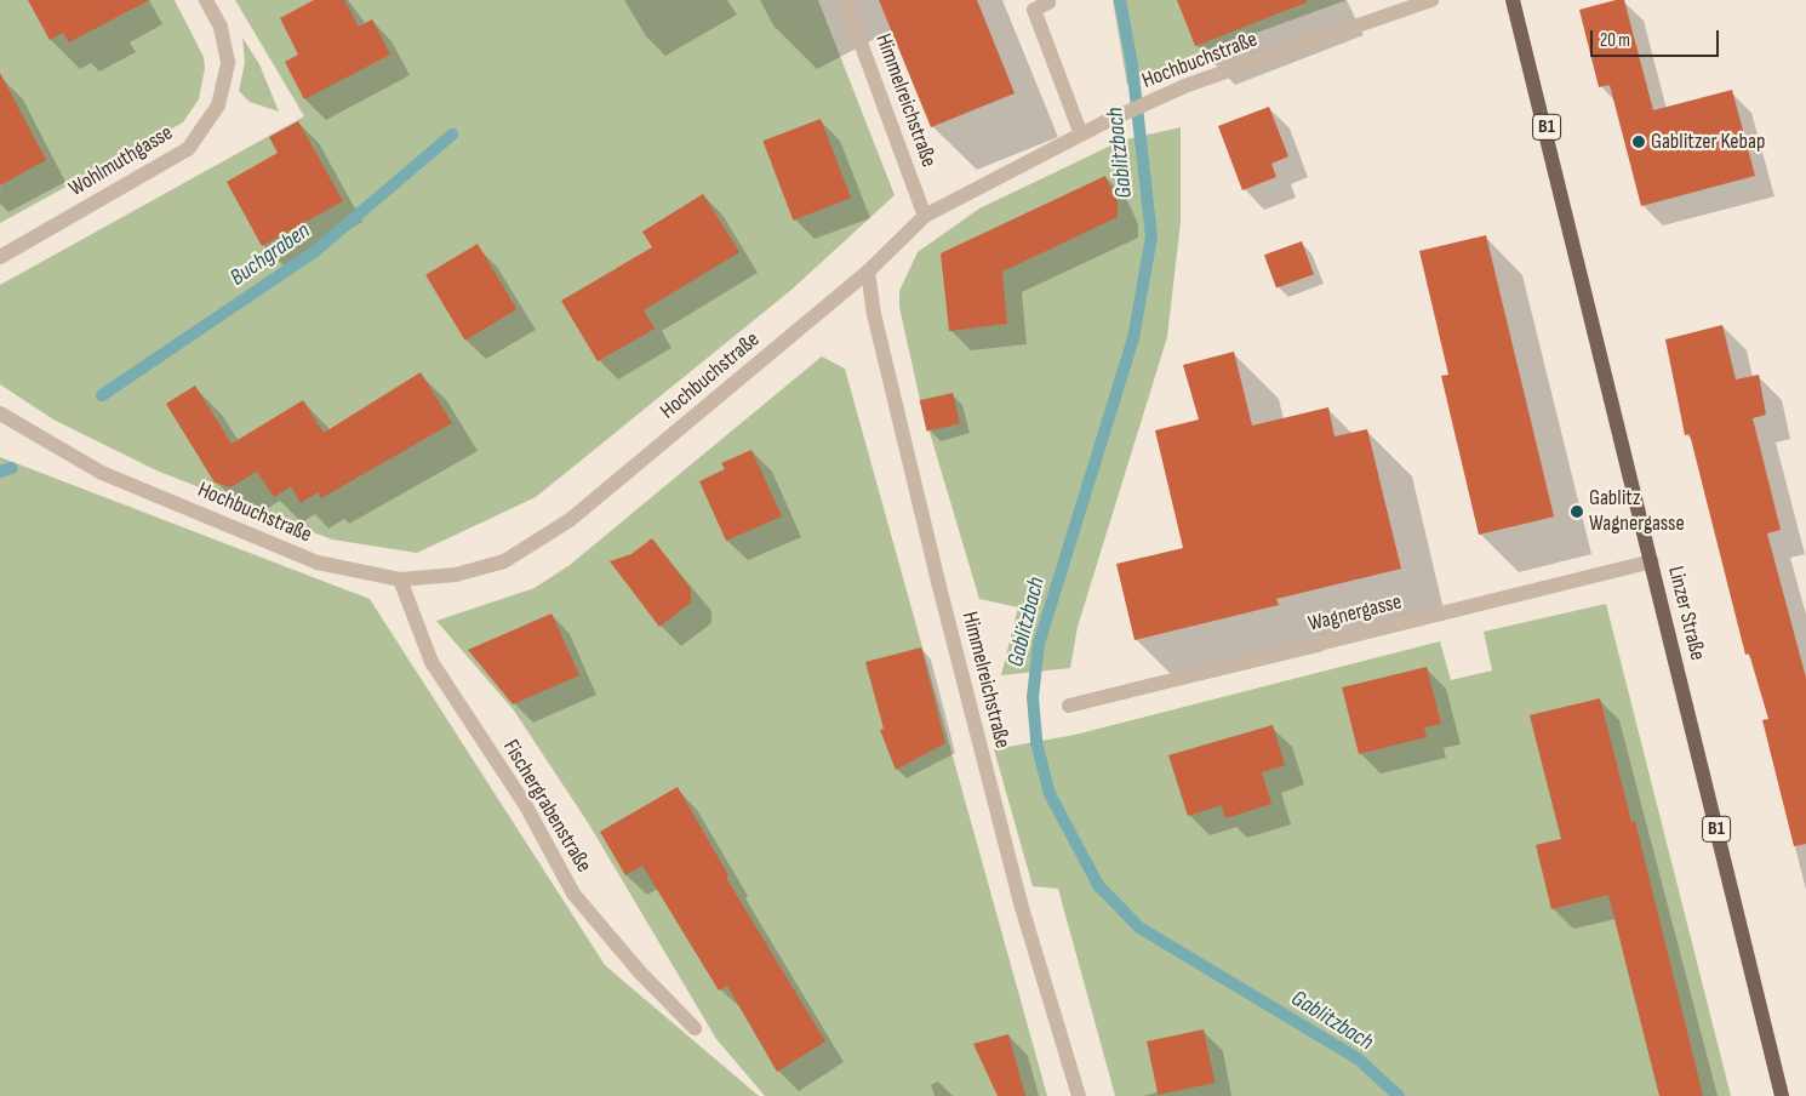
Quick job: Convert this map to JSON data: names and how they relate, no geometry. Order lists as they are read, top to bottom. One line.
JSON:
{"streets":{"main road":["B1","Linzer Straße"],"street":["Hochbuchstraße","Himmelreichstraße","Wohlmuthgasse","Wagnergasse","Fischergrabenstraße"]},"crossings":[["Hochbuchstraße","Himmelreichstraße"],["Hochbuchstraße","Fischergrabenstraße"],["Wagnergasse","Linzer Straße"]],"water":["Gablitzbach","Buchgraben"],"places":["Gablitzer Kebap","Gablitz Wagnergasse"],"scale_bar":"20 m"}
